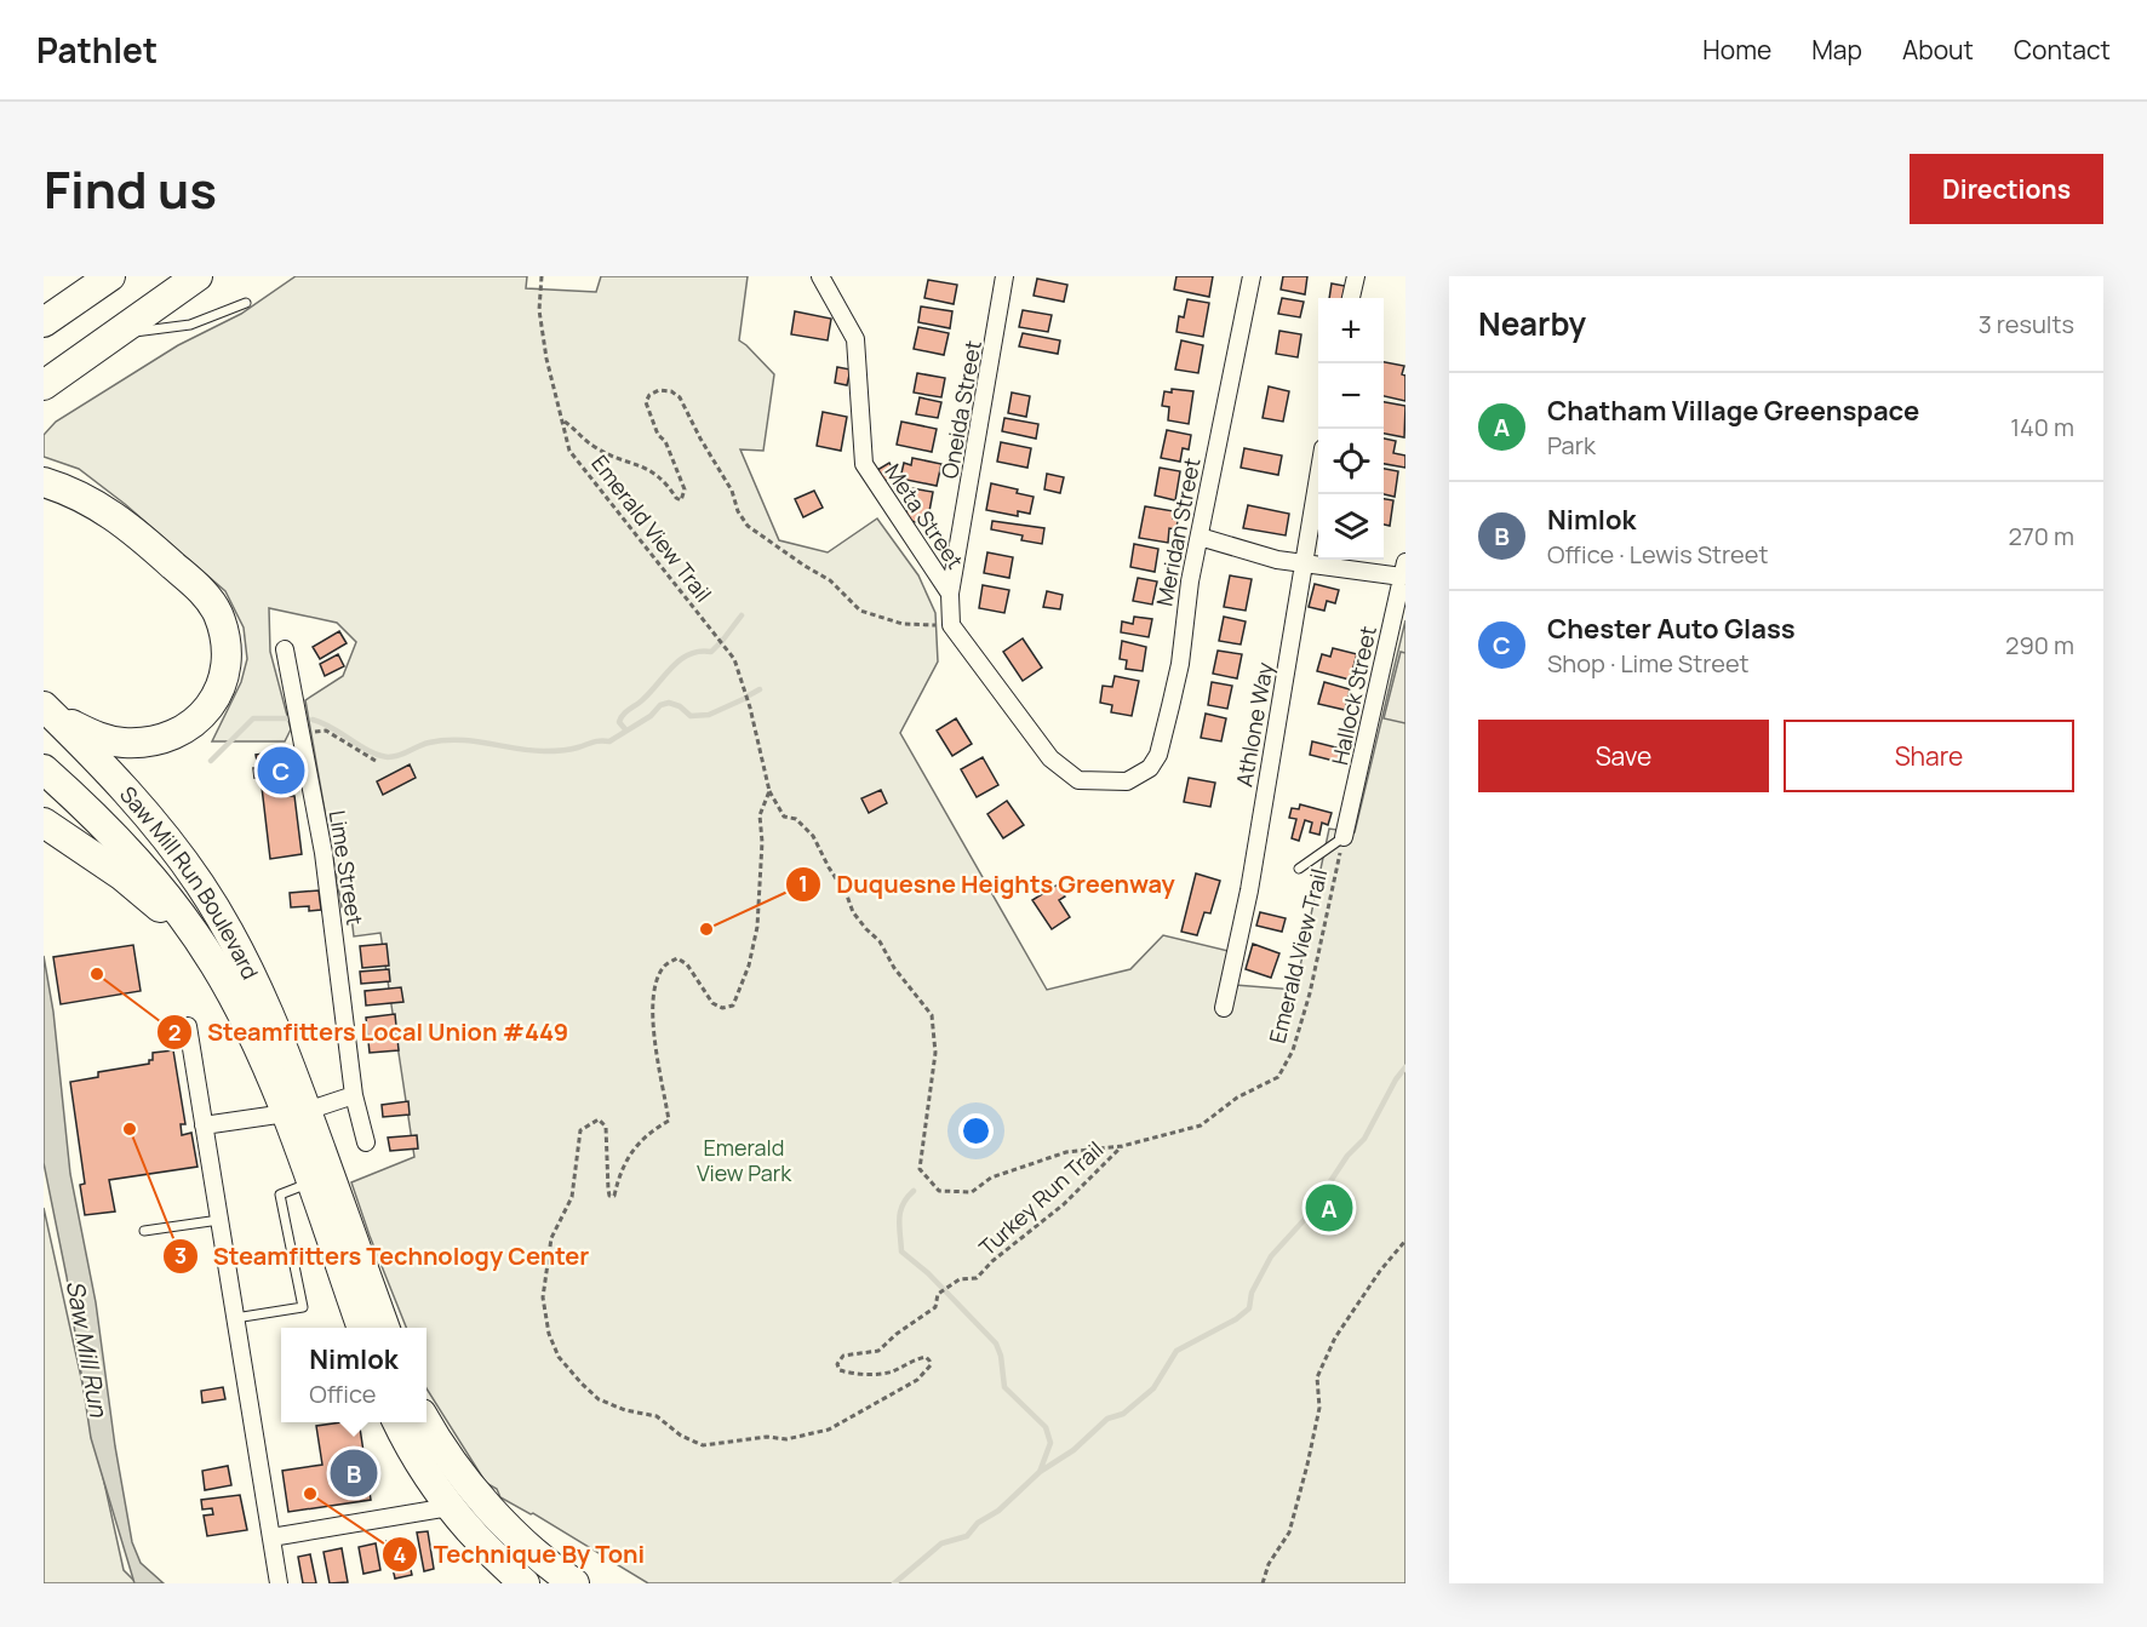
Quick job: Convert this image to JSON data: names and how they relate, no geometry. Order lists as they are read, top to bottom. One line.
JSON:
{"streets":{"highway":["Saw Mill Run Boulevard"],"street":["Oneida Street","Meta Street","Meridan Street","Hallock Street","Athlone Way","Lime Street"],"path":["Emerald View Trail","Turkey Run Trail"]},"crossings":[["Oneida Street","Meta Street"],["Meta Street","Meridan Street"],["Emerald View Trail","Hallock Street"],["Emerald View Trail","Turkey Run Trail"]],"water":["Saw Mill Run"],"parks":["Emerald View Park"],"places":["Duquesne Heights Greenway","Steamfitters Local Union #449","Steamfitters Technology Center","Technique By Toni"],"page":{"header":"Pathlet","nav":["Home","Map","About","Contact"],"title":"Find us","buttons":["Directions",["Save","Share"]],"heading":["Nearby","3 results"],"map_buttons":["+","−"],"list":[{"mark":"A","name":"Chatham Village Greenspace","note":"Park","value":"140 m"},{"mark":"B","name":"Nimlok","note":"Office · Lewis Street","value":"270 m"},{"mark":"C","name":"Chester Auto Glass","note":"Shop · Lime Street","value":"290 m"}],"pins":["C","A","B"],"popup":["Nimlok","Office"]}}
